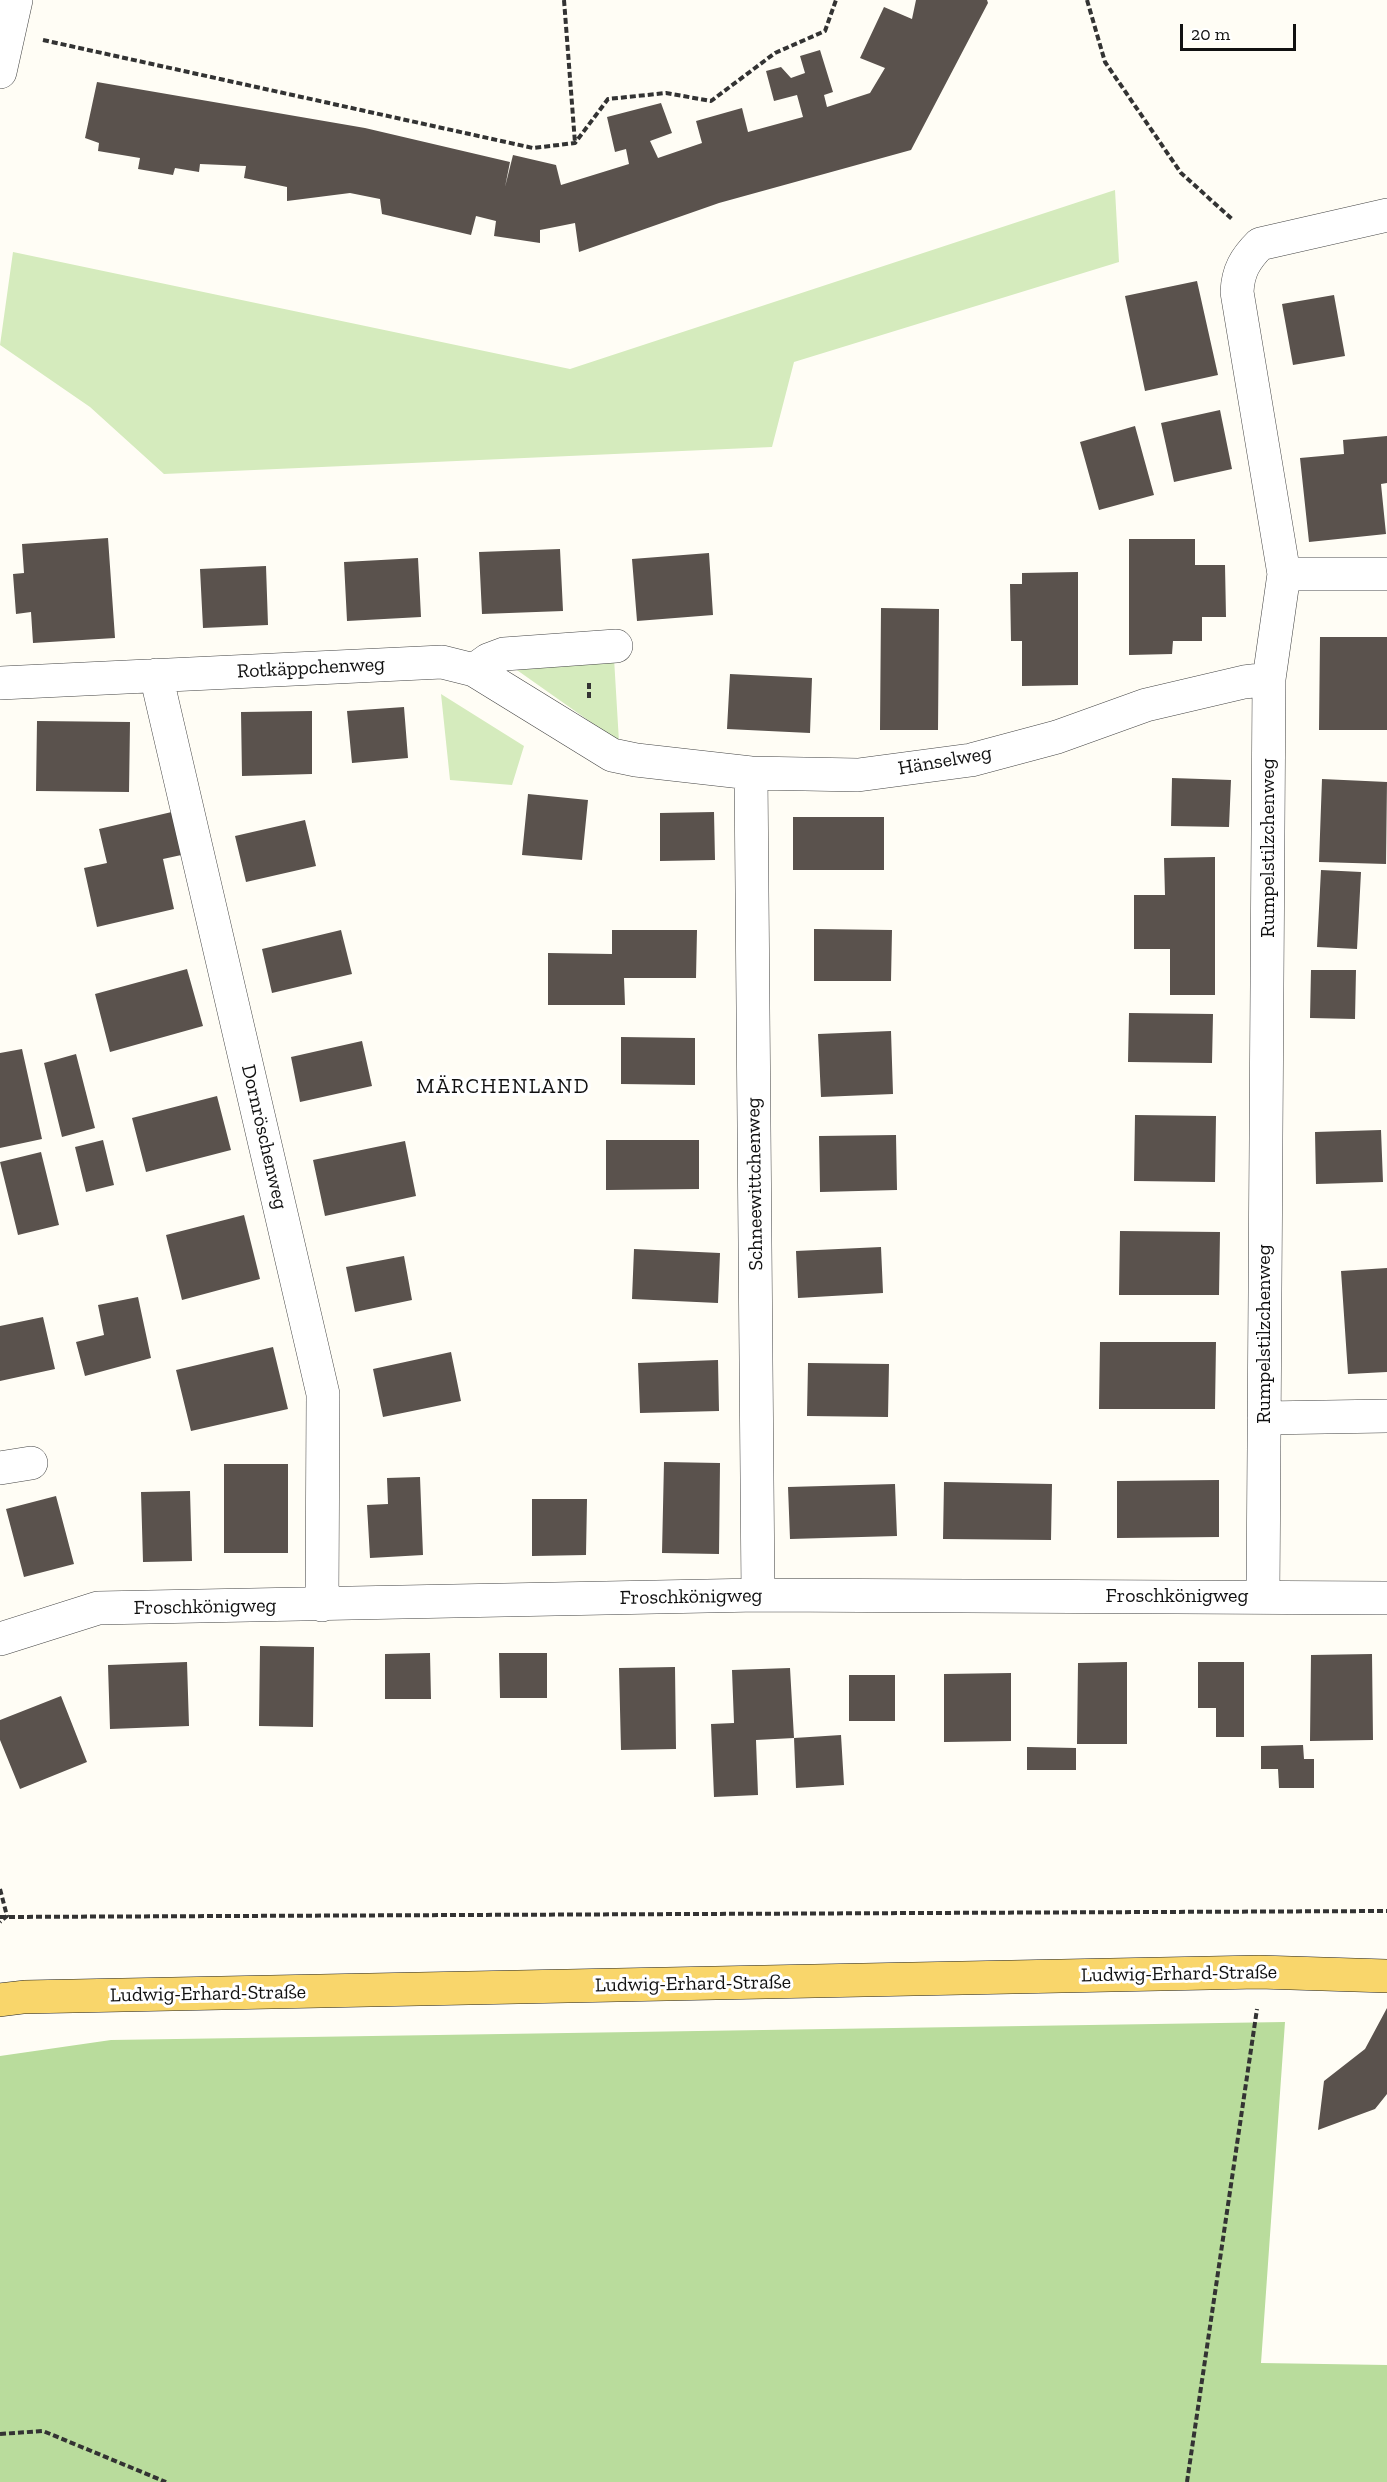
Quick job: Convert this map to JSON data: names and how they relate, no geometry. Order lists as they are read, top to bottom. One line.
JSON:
{"streets":{"main road":["Ludwig-Erhard-Straße"],"street":["Rotkäppchenweg","Hänselweg","Rumpelstilzchenweg","Dornröschenweg","Schneewittchenweg","Froschkönigweg"]},"crossings":[["Rotkäppchenweg","Hänselweg"],["Rotkäppchenweg","Dornröschenweg"],["Hänselweg","Rumpelstilzchenweg"],["Hänselweg","Schneewittchenweg"],["Rumpelstilzchenweg","Froschkönigweg"],["Dornröschenweg","Froschkönigweg"],["Schneewittchenweg","Froschkönigweg"]],"districts":["MÄRCHENLAND"],"scale_bar":"20 m"}
